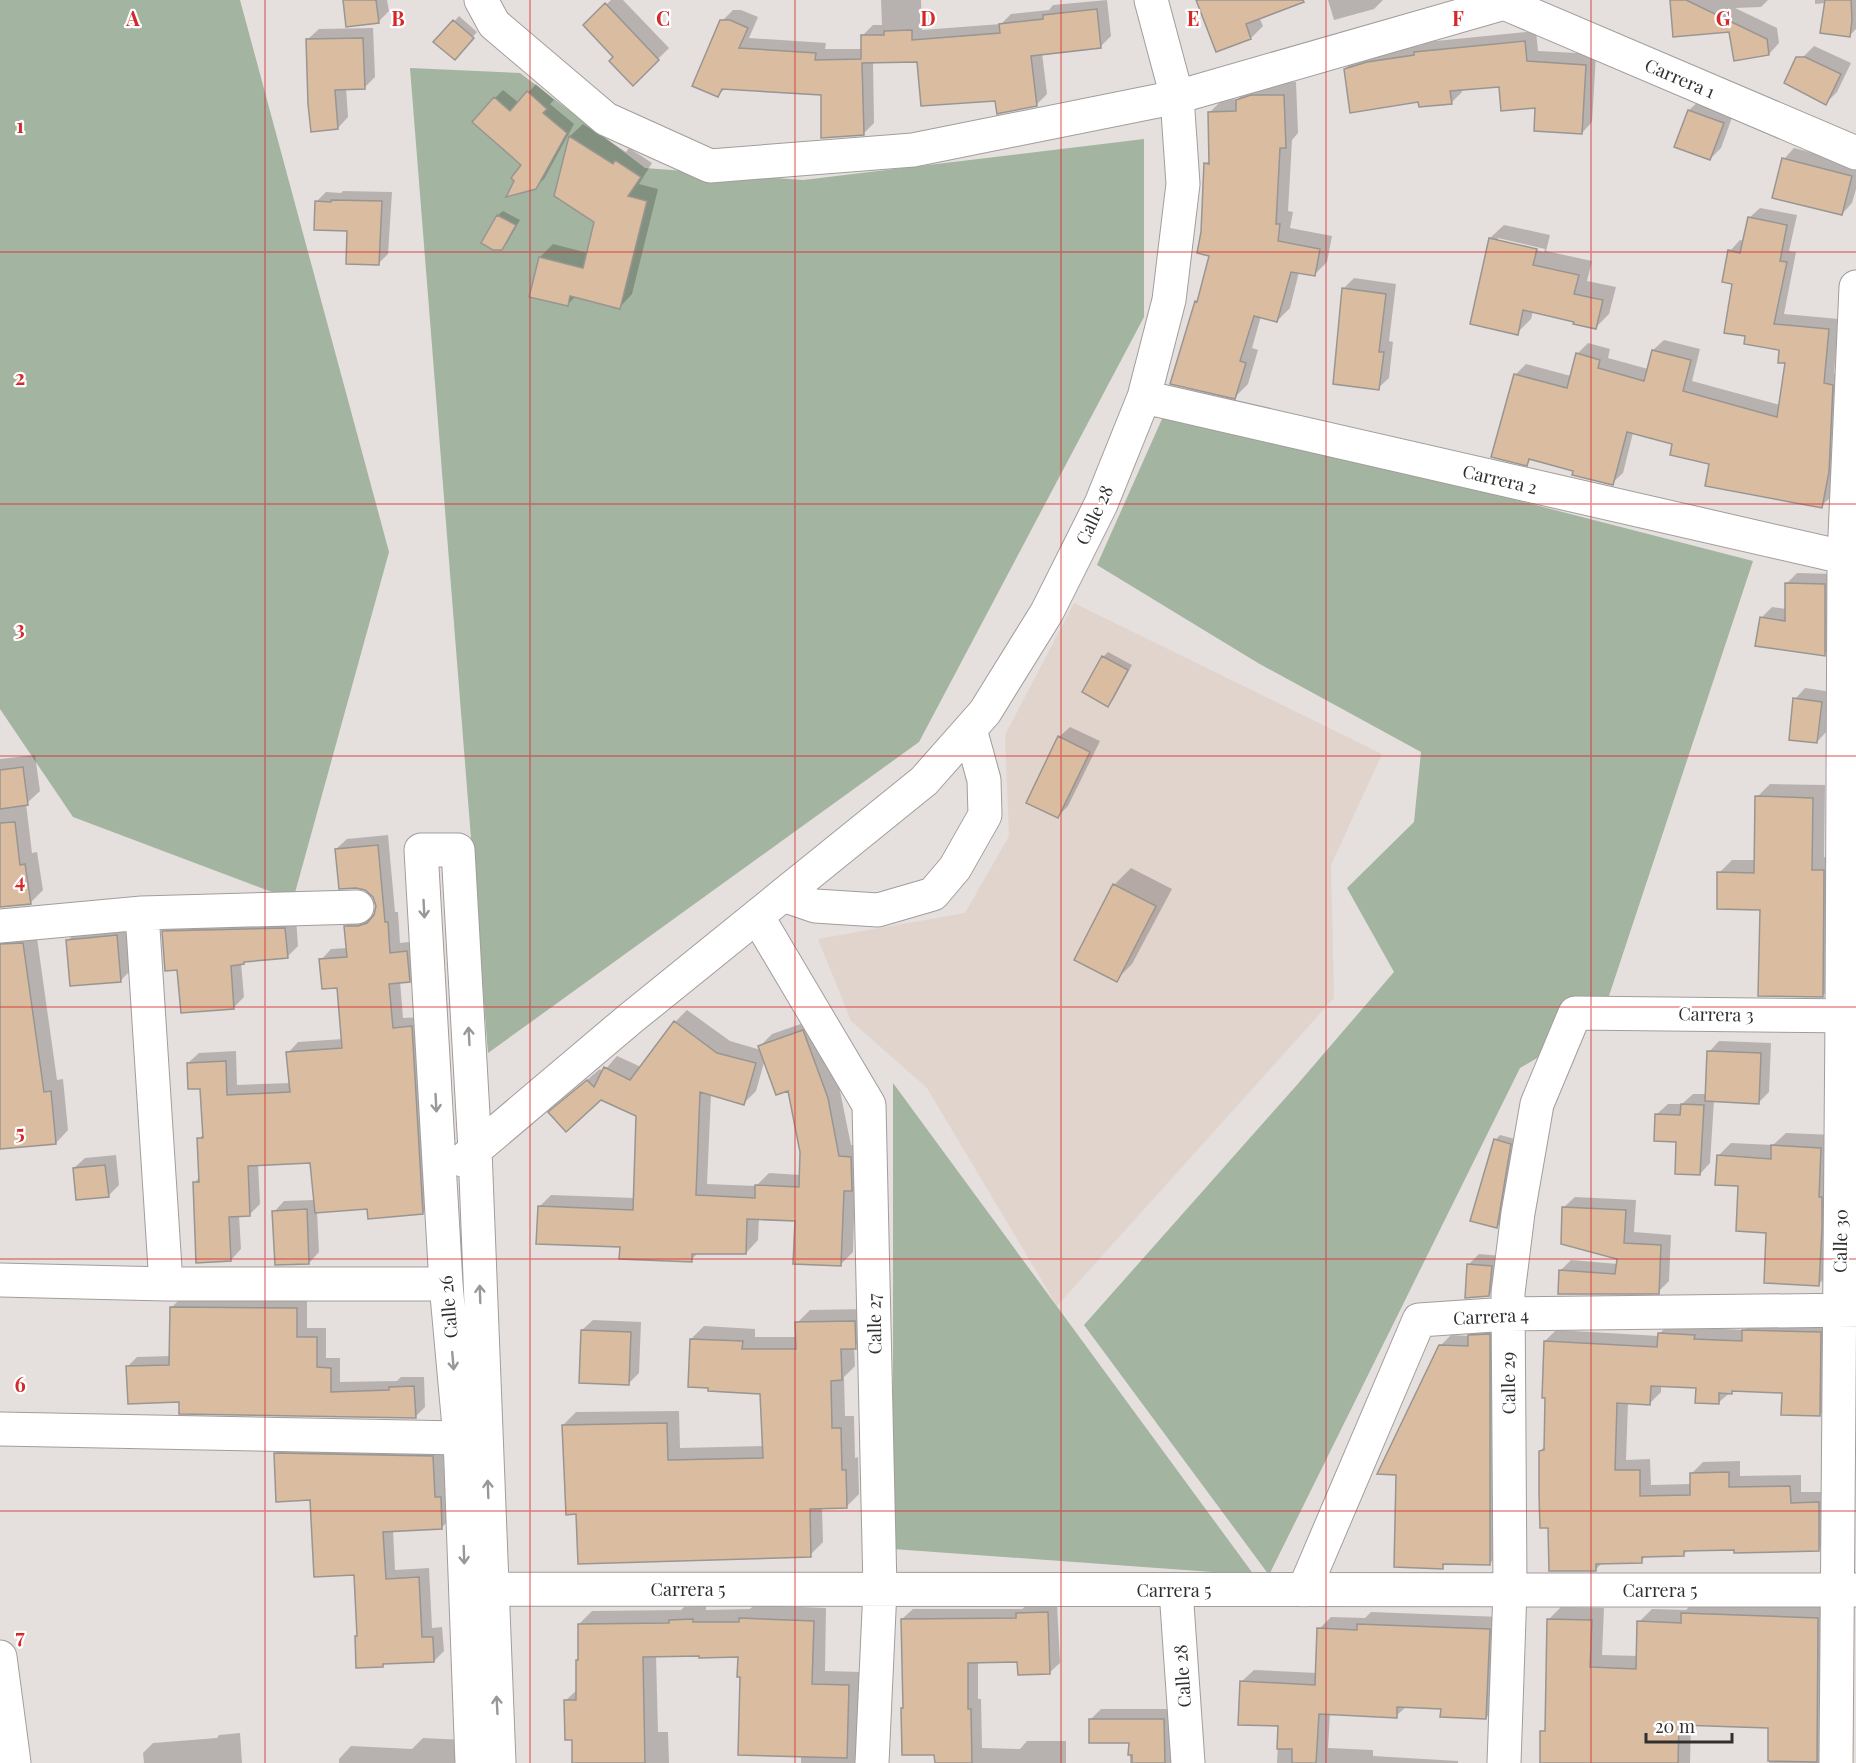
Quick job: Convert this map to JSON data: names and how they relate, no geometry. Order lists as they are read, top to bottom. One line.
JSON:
{"streets":{"street":["Carrera 1","Carrera 2","Calle 28","Carrera 3","Calle 30","Calle 26","Carrera 4","Calle 27","Calle 29","Carrera 5"]},"crossings":[["Carrera 2","Calle 28"],["Carrera 2","Calle 30"],["Calle 28","Calle 26"],["Calle 28","Calle 27"],["Calle 28","Carrera 5"],["Carrera 3","Calle 30"],["Carrera 3","Calle 29"],["Calle 30","Carrera 4"],["Calle 30","Carrera 5"],["Calle 26","Carrera 5"],["Carrera 4","Calle 29"],["Carrera 4","Carrera 5"],["Calle 27","Carrera 5"],["Calle 29","Carrera 5"]],"scale_bar":"20 m","grid":{"columns":["A","B","C","D","E","F","G"],"rows":["1","2","3","4","5","6","7"]}}
